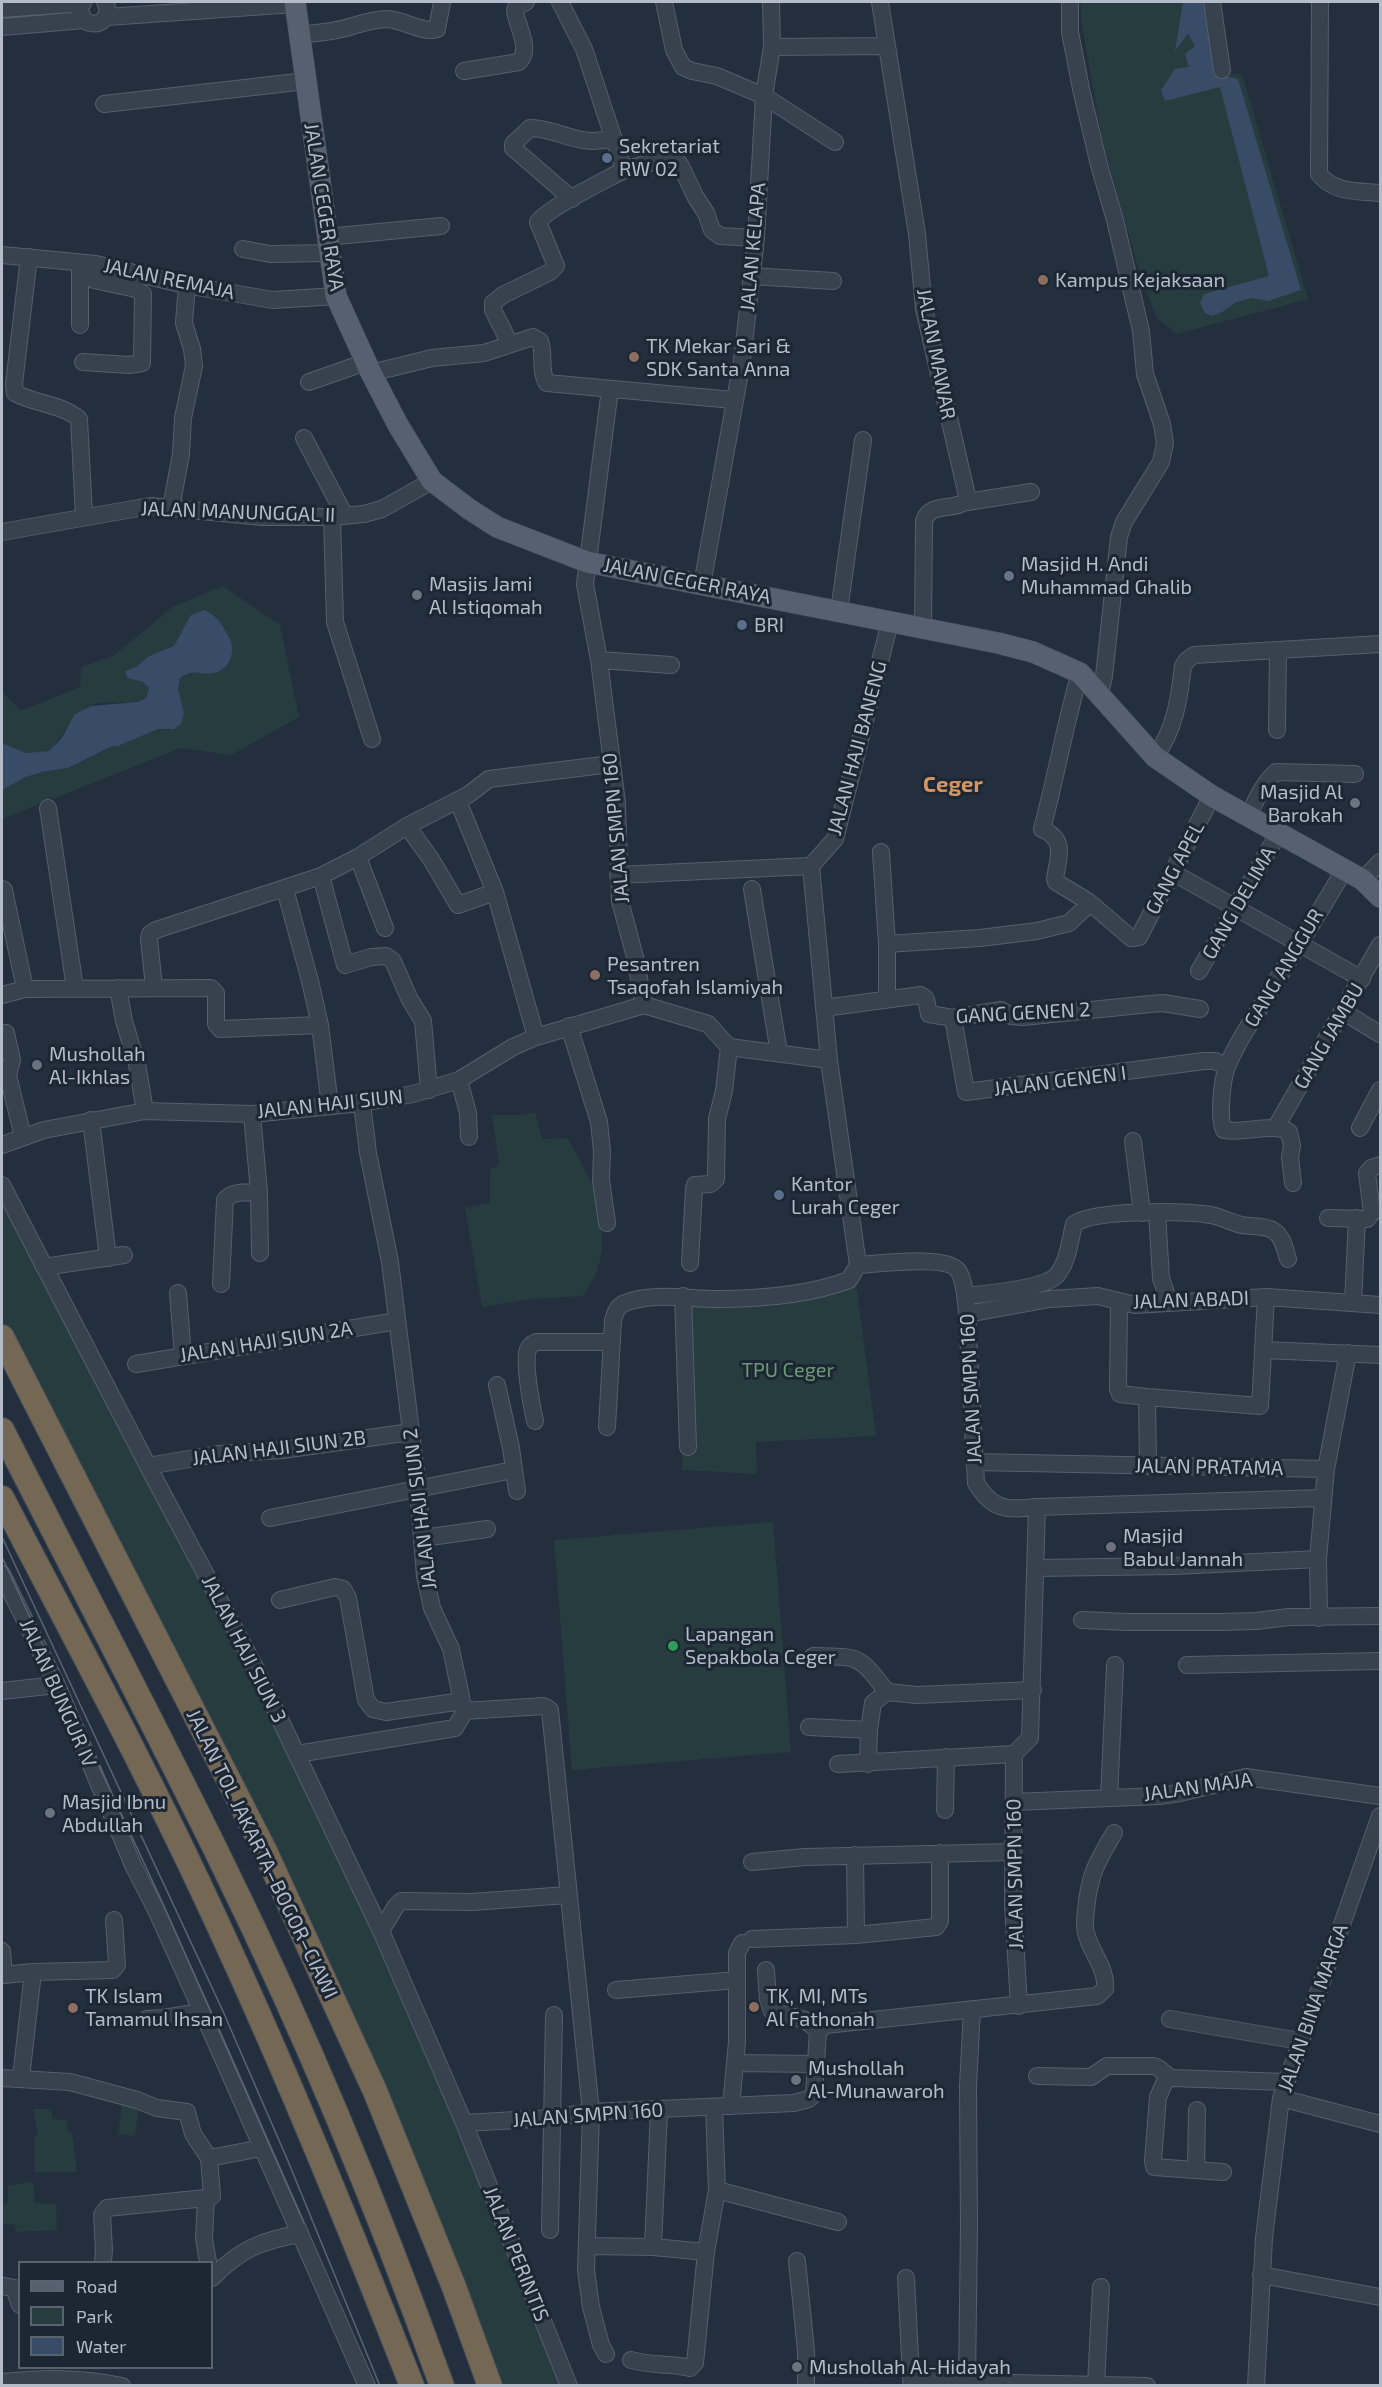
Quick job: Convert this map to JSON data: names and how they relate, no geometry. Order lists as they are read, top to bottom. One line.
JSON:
{"streets":{"highway":["JALAN TOL JAKARTA–BOGOR–CIAWI"],"main road":["JALAN CEGER RAYA"],"street":["JALAN KELAPA","JALAN REMAJA","JALAN MAWAR","JALAN MANUNGGAL II","JALAN HAJI BANENG","JALAN SMPN 160","GANG APEL","GANG DELIMA","GANG ANGGUR","GANG GENEN 2","GANG JAMBU","JALAN GENEN I","JALAN HAJI SIUN","JALAN ABADI","JALAN HAJI SIUN 2A","JALAN HAJI SIUN 2B","JALAN PRATAMA","JALAN HAJI SIUN 2","JALAN HAJI SIUN 3","JALAN BUNGUR IV","JALAN MAJA","JALAN BINA MARGA","JALAN PERINTIS"]},"crossings":[["JALAN CEGER RAYA","JALAN KELAPA"],["JALAN CEGER RAYA","JALAN REMAJA"],["JALAN CEGER RAYA","JALAN MANUNGGAL II"],["JALAN CEGER RAYA","JALAN HAJI BANENG"],["JALAN CEGER RAYA","JALAN SMPN 160"],["JALAN CEGER RAYA","GANG APEL"],["JALAN CEGER RAYA","GANG DELIMA"],["JALAN CEGER RAYA","GANG ANGGUR"],["JALAN SMPN 160","JALAN HAJI SIUN"],["JALAN SMPN 160","JALAN ABADI"],["JALAN SMPN 160","JALAN PRATAMA"],["JALAN SMPN 160","JALAN HAJI SIUN 3"],["JALAN SMPN 160","JALAN MAJA"],["JALAN SMPN 160","JALAN PERINTIS"],["GANG ANGGUR","JALAN GENEN I"],["GANG GENEN 2","JALAN GENEN I"],["JALAN HAJI SIUN","JALAN HAJI SIUN 2"],["JALAN HAJI SIUN 2A","JALAN HAJI SIUN 2"],["JALAN HAJI SIUN 2B","JALAN HAJI SIUN 2"],["JALAN HAJI SIUN 2B","JALAN HAJI SIUN 3"],["JALAN HAJI SIUN 3","JALAN PERINTIS"]],"districts":["Ceger"],"parks":["TPU Ceger"],"places":["Sekretariat RW 02","Kampus Kejaksaan","TK Mekar Sari & SDK Santa Anna","Masjid H. Andi Muhammad Ghalib","Masjis Jami Al Istiqomah","BRI","Masjid Al Barokah","Pesantren Tsaqofah Islamiyah","Mushollah Al-Ikhlas","Kantor Lurah Ceger","Masjid Babul Jannah","Lapangan Sepakbola Ceger","Masjid Ibnu Abdullah","TK, MI, MTs Al Fathonah","TK Islam Tamamul Ihsan","Mushollah Al-Munawaroh","Mushollah Al-Hidayah"],"legend":["Road","Park","Water"]}
